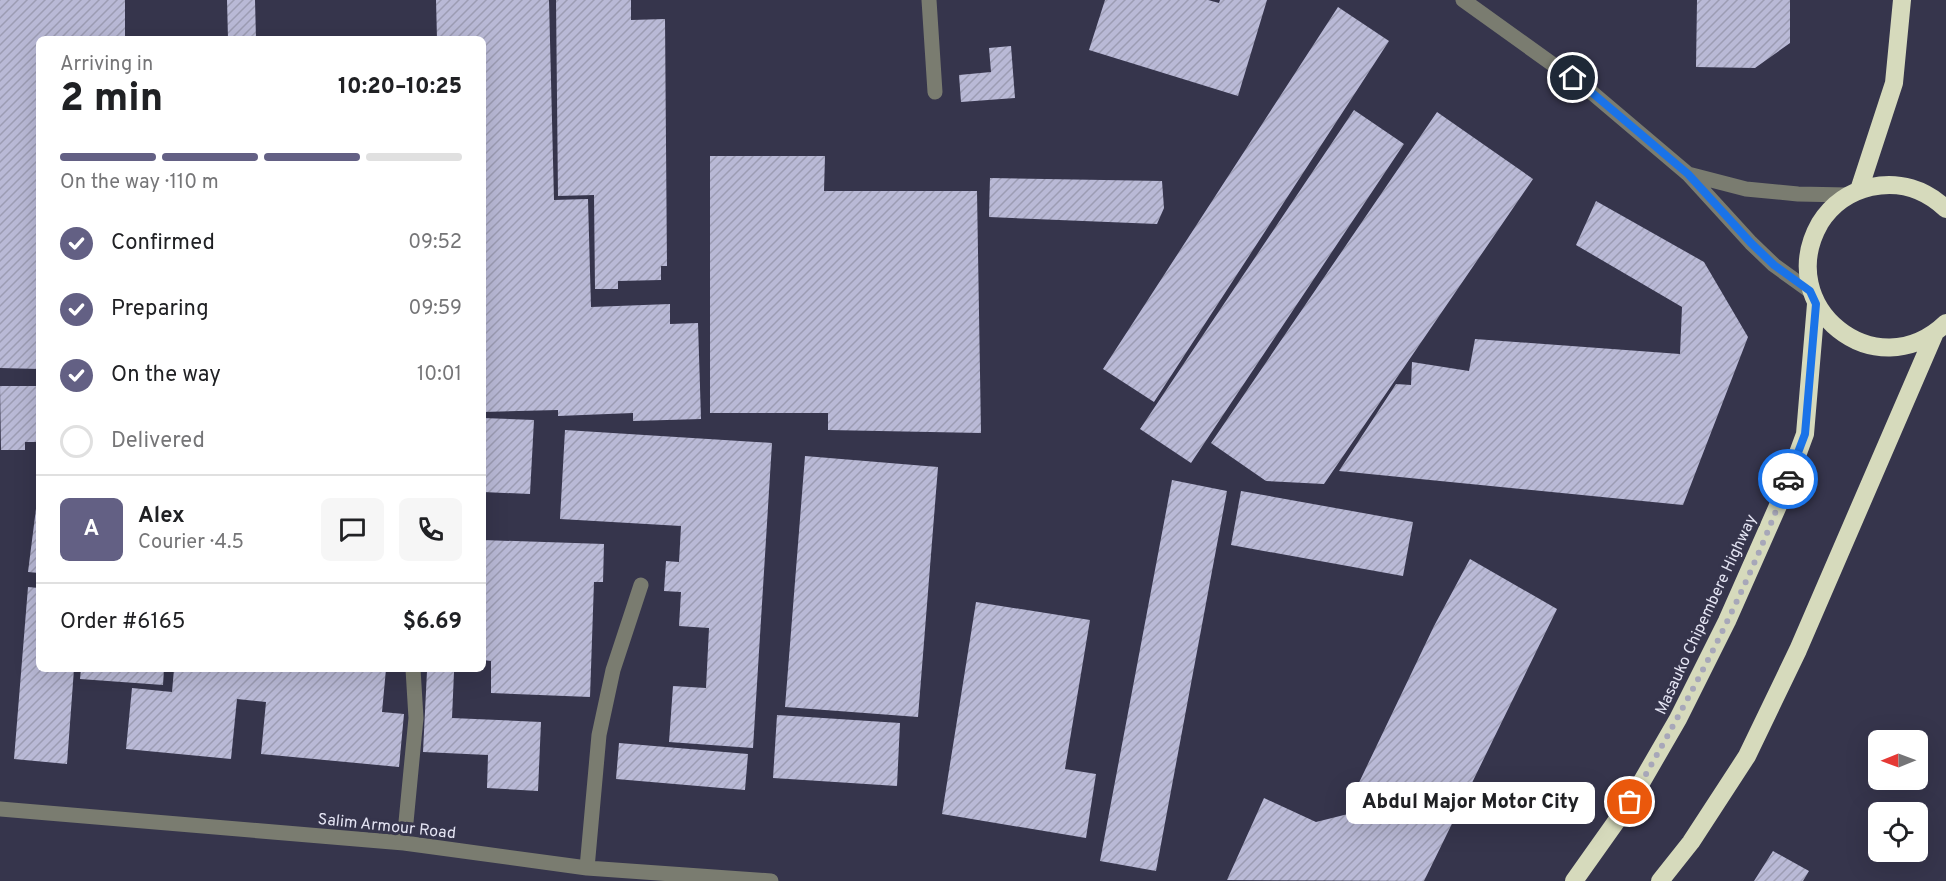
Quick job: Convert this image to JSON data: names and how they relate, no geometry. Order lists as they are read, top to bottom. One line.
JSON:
{"streets":{"highway":["Masauko Chipembere Highway"],"street":["Salim Armour Road"]},"places":["Abdul Major Motor City"],"north":"left","page":{"heading":["2 min","Arriving in","10:20–10:25"],"panel":["Alex","Courier · 4.5","Order #6165","$6.69"],"bar":"On the way · 110 m","list":[["Confirmed","09:52"],["Preparing","09:59"],["On the way","10:01"],"Delivered"],"round":"A","bubble":"Abdul Major Motor City"}}
